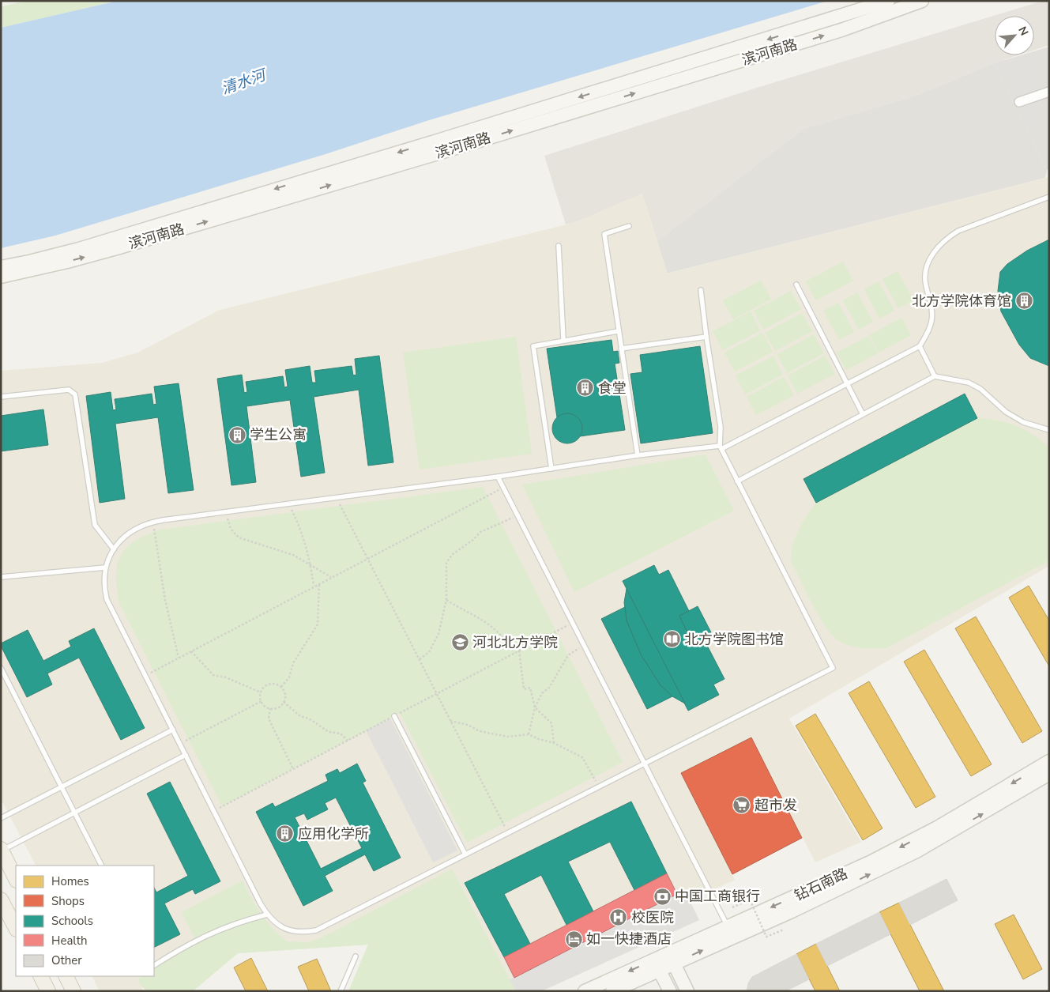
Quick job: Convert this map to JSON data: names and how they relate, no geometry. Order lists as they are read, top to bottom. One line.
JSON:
{"streets":{"main road":["滨河南路","钻石南路"]},"water":["清水河"],"places":{"building":["北方学院体育馆","食堂","学生公寓","应用化学所"],"library":["北方学院图书馆"],"school or university":["河北北方学院"],"supermarket":["超市发"],"bank":["中国工商银行"],"hospital":["校医院"],"hotel":["如一快捷酒店"]},"legend":["Homes","Shops","Schools","Health","Other"],"north":"top right"}
